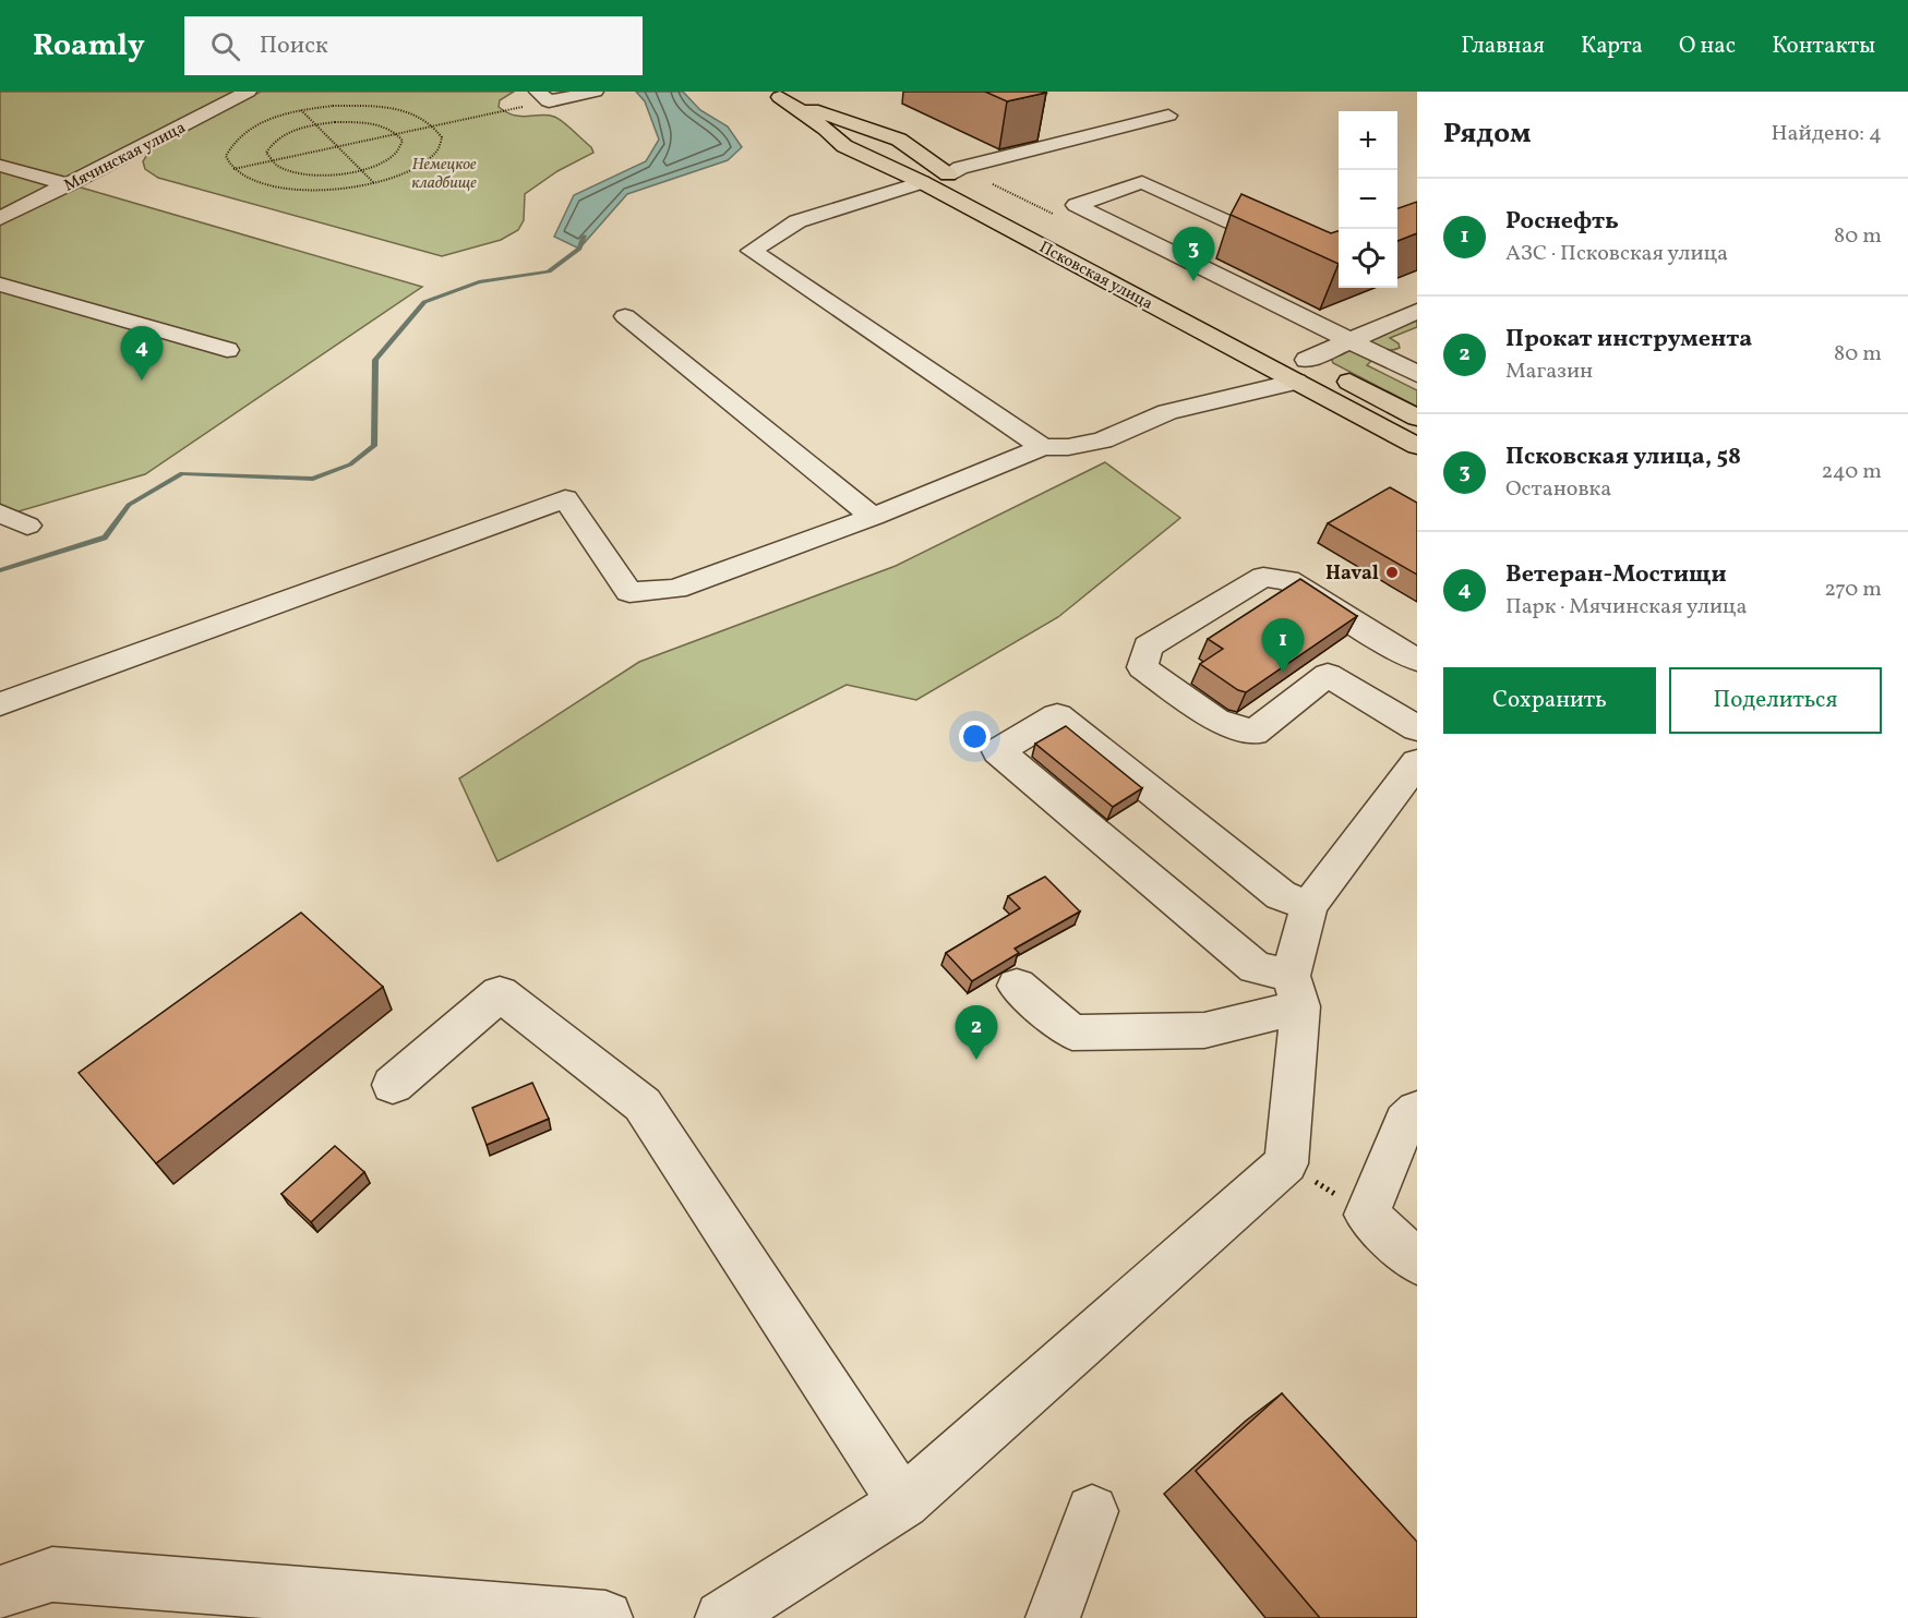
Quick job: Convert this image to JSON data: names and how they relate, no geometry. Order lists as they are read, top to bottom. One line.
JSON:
{"streets":{"main road":["Псковская улица"],"street":["Мячинская улица"]},"parks":["Немецкое кладбище"],"places":["Haval"],"page":{"header":"Roamly","search":"Поиск","nav":["Главная","Карта","О нас","Контакты"],"heading":["Рядом","Найдено: 4"],"map_buttons":["+","−"],"list":[{"mark":"1","name":"Роснефть","note":"АЗС · Псковская улица","value":"80 m"},{"mark":"2","name":"Прокат инструмента","note":"Магазин","value":"80 m"},{"mark":"3","name":"Псковская улица, 58","note":"Остановка","value":"240 m"},{"mark":"4","name":"Ветеран-Мостищи","note":"Парк · Мячинская улица","value":"270 m"}],"pins":["3","4","1","2"],"buttons":["Сохранить","Поделиться"]}}
